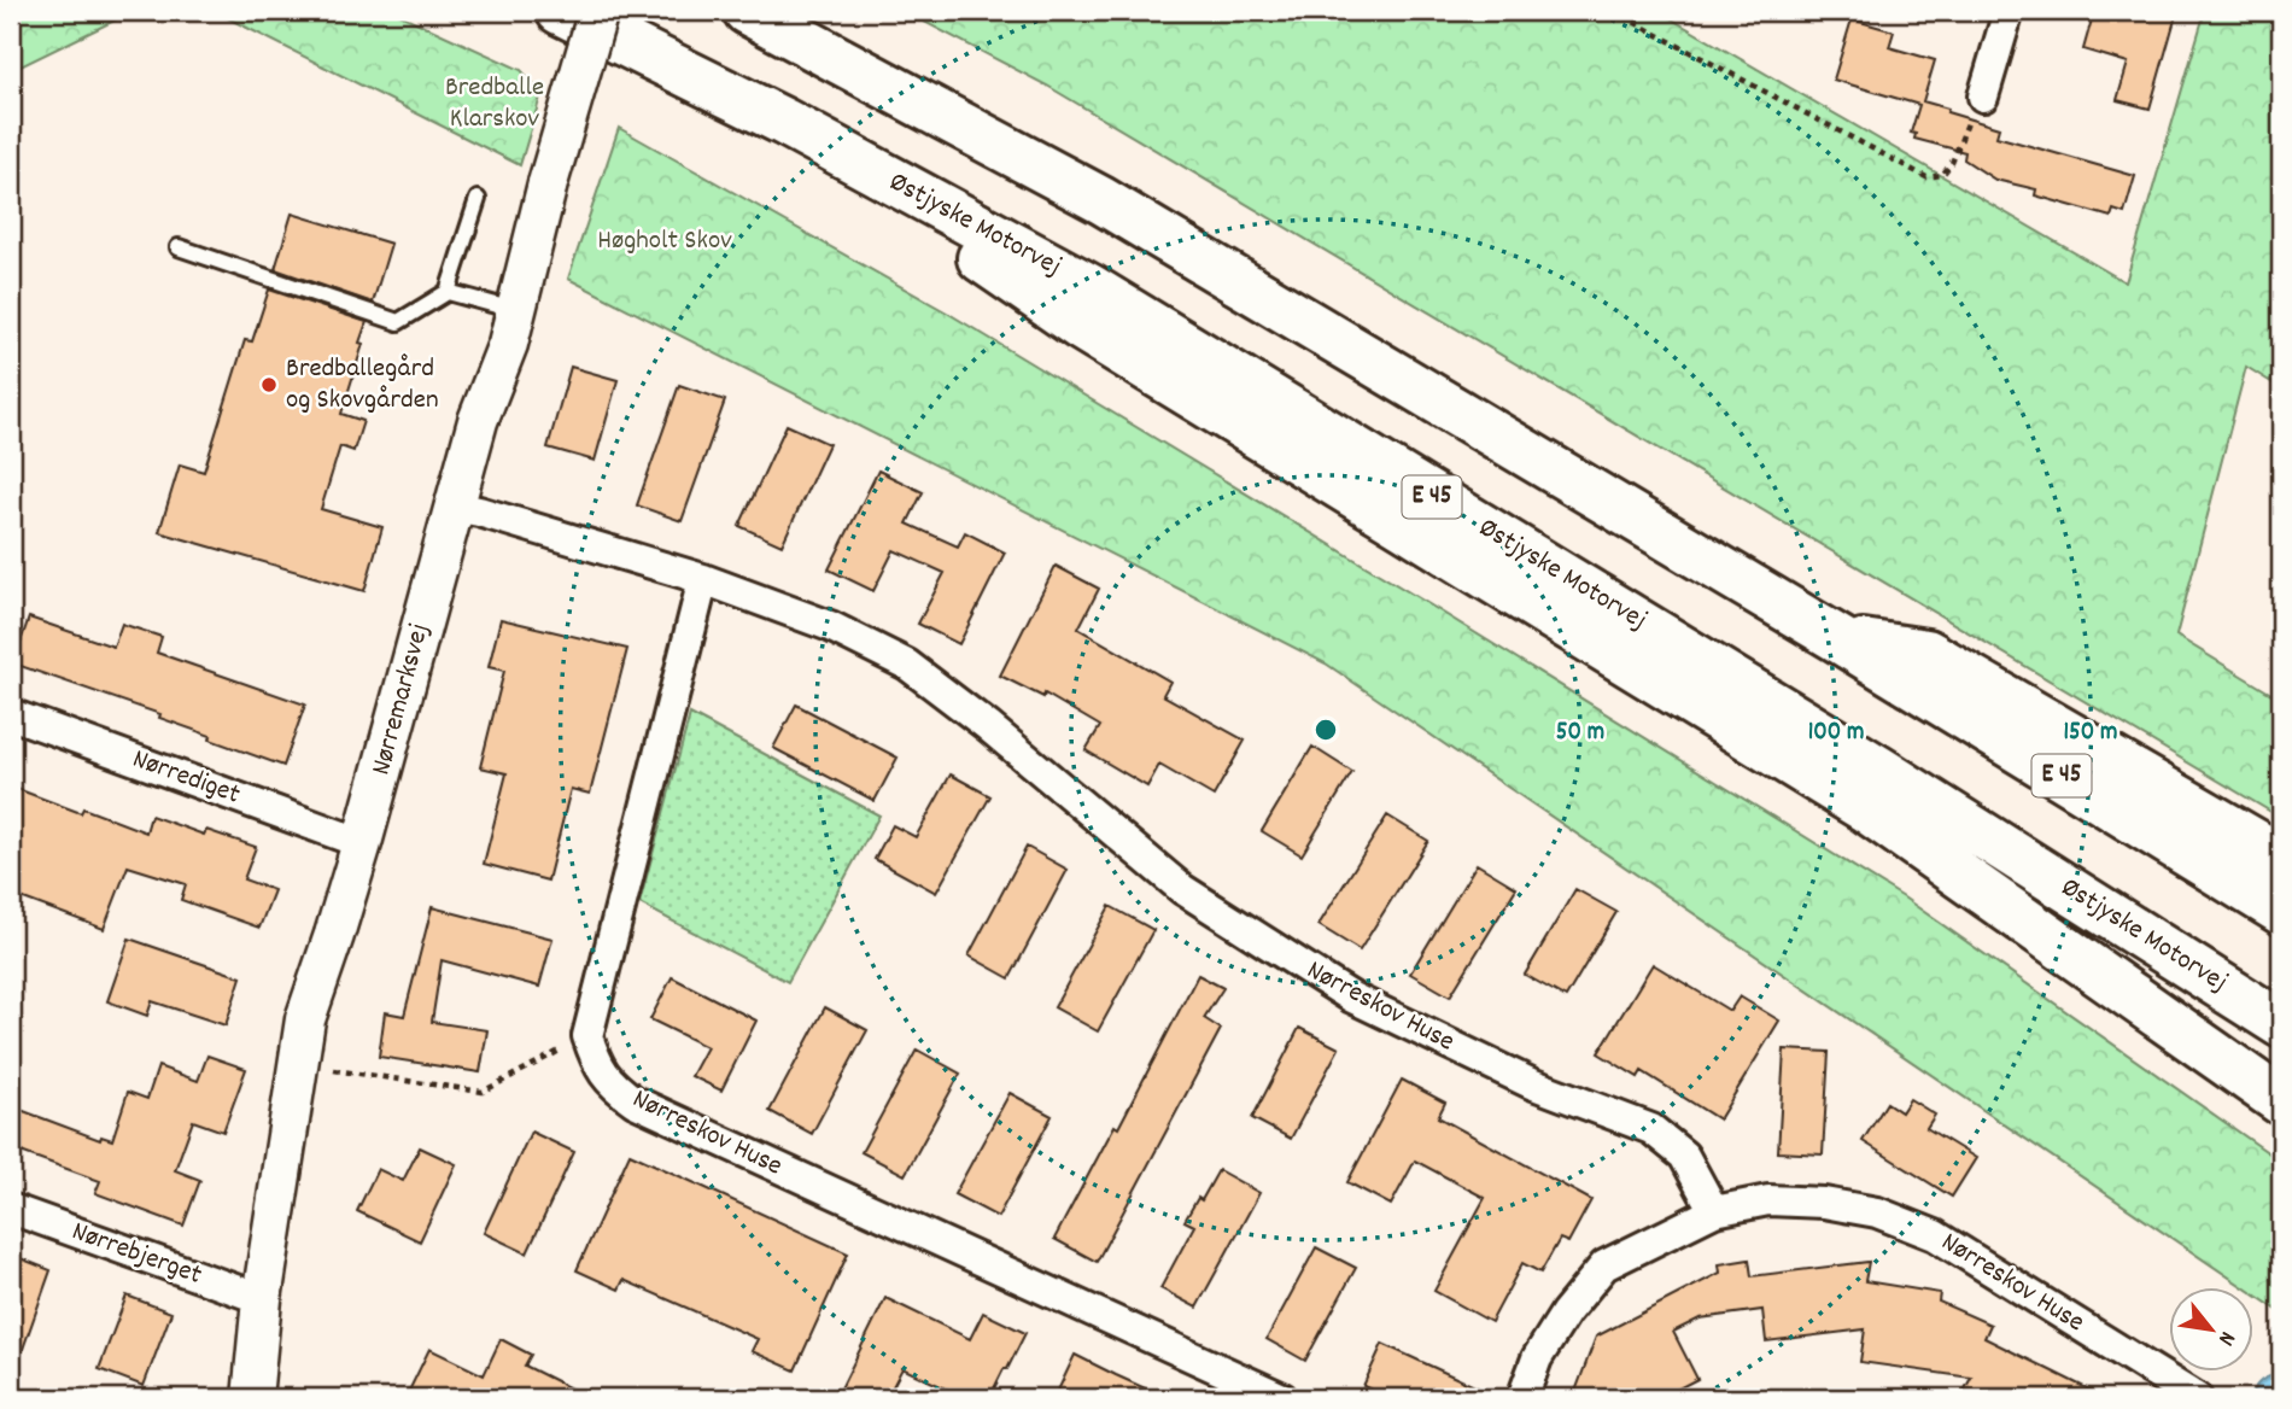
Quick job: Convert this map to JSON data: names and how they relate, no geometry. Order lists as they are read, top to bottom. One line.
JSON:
{"streets":{"highway":["Østjyske Motorvej","E 45"],"street":["Nørremarksvej","Nørrediget","Nørreskov Huse","Nørrebjerget"]},"crossings":[["Nørremarksvej","Nørrediget"],["Nørremarksvej","Nørreskov Huse"],["Nørremarksvej","Nørrebjerget"]],"parks":["Bredballe Klarskov","Høgholt Skov"],"places":["Bredballegård og Skovgården"],"north":"bottom right","rings":["50 m","100 m","150 m"]}
